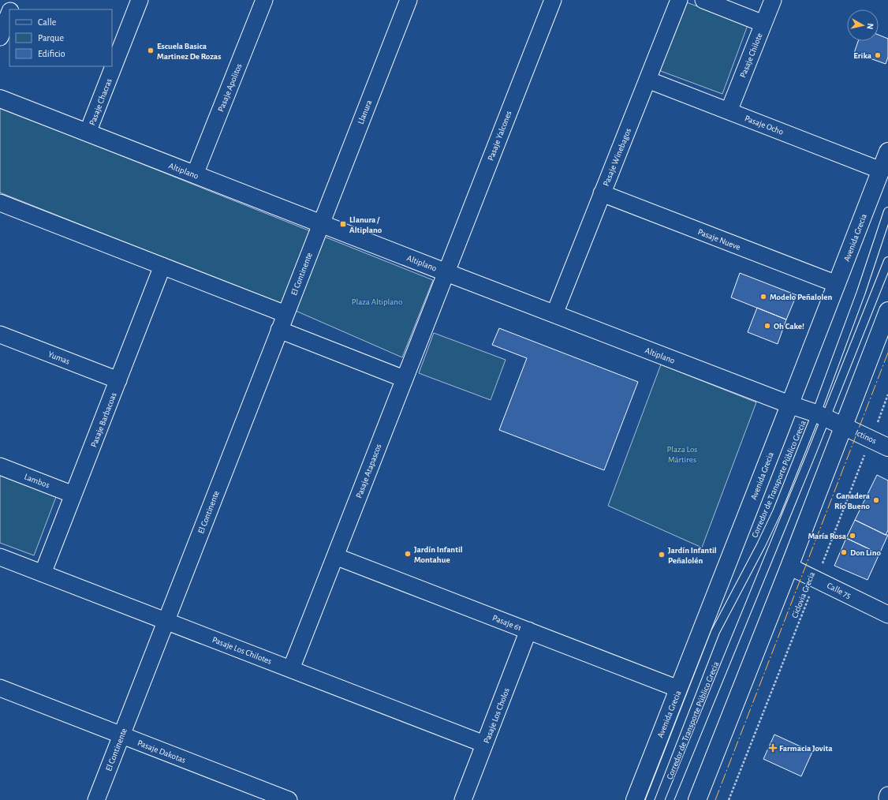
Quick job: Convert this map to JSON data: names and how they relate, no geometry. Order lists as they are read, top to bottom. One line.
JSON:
{"streets":{"main road":["Altiplano","Avenida Grecia","Ictinos"],"street":["Pasaje Chilote","Pasaje Apolitos","Pasaje Chacras","Llanura","Pasaje Ocho","Pasaje Yalcones","Pasaje Winebagos","Pasaje Nueve","El Continente","Yumas","Pasaje Barbacoas","Pasaje Atapascos","Lambos","Calle 75","Pasaje 61","Pasaje Los Chilotes","Pasaje Los Cholos","Pasaje Dakotas"],"lane":["Corredor de Transporte Público Grecia"],"path":["Ciclovia Grecia"]},"crossings":[["Pasaje Chilote","Pasaje Ocho"],["Pasaje Apolitos","Altiplano"],["Pasaje Chacras","Altiplano"],["Llanura","Altiplano"],["Llanura","El Continente"],["Pasaje Ocho","Pasaje Winebagos"],["Pasaje Ocho","Avenida Grecia"],["Pasaje Yalcones","Altiplano"],["Pasaje Yalcones","Pasaje Atapascos"],["Pasaje Winebagos","Altiplano"],["Pasaje Winebagos","Pasaje Nueve"],["Altiplano","Avenida Grecia"],["Altiplano","El Continente"],["Altiplano","Ictinos"],["Altiplano","Pasaje Atapascos"],["Altiplano","Corredor de Transporte Público Grecia"],["Avenida Grecia","Pasaje Nueve"],["Avenida Grecia","Pasaje 61"],["El Continente","Pasaje Los Chilotes"],["El Continente","Pasaje Dakotas"],["Yumas","Pasaje Barbacoas"],["Pasaje Barbacoas","Lambos"],["Pasaje Barbacoas","Pasaje Los Chilotes"],["Ictinos","Ciclovia Grecia"],["Pasaje Atapascos","Pasaje 61"],["Pasaje Atapascos","Pasaje Los Chilotes"],["Calle 75","Ciclovia Grecia"],["Pasaje 61","Pasaje Los Cholos"],["Pasaje Los Chilotes","Pasaje Los Cholos"]],"parks":["Plaza Altiplano","Plaza Los Mártires"],"places":{"other":["Escuela Basica Martinez De Rozas","Erika","Modelo Peñalolen","Oh Cake!","Ganadera Río Bueno","María Rosa","Don Lino","Jardín Infantil Montahue","Jardín Infantil Peñalolén"],"transit":["Llanura / Altiplano"],"health":["Farmacia Jovita"]},"legend":["Calle","Parque","Edificio"],"north":"right"}
